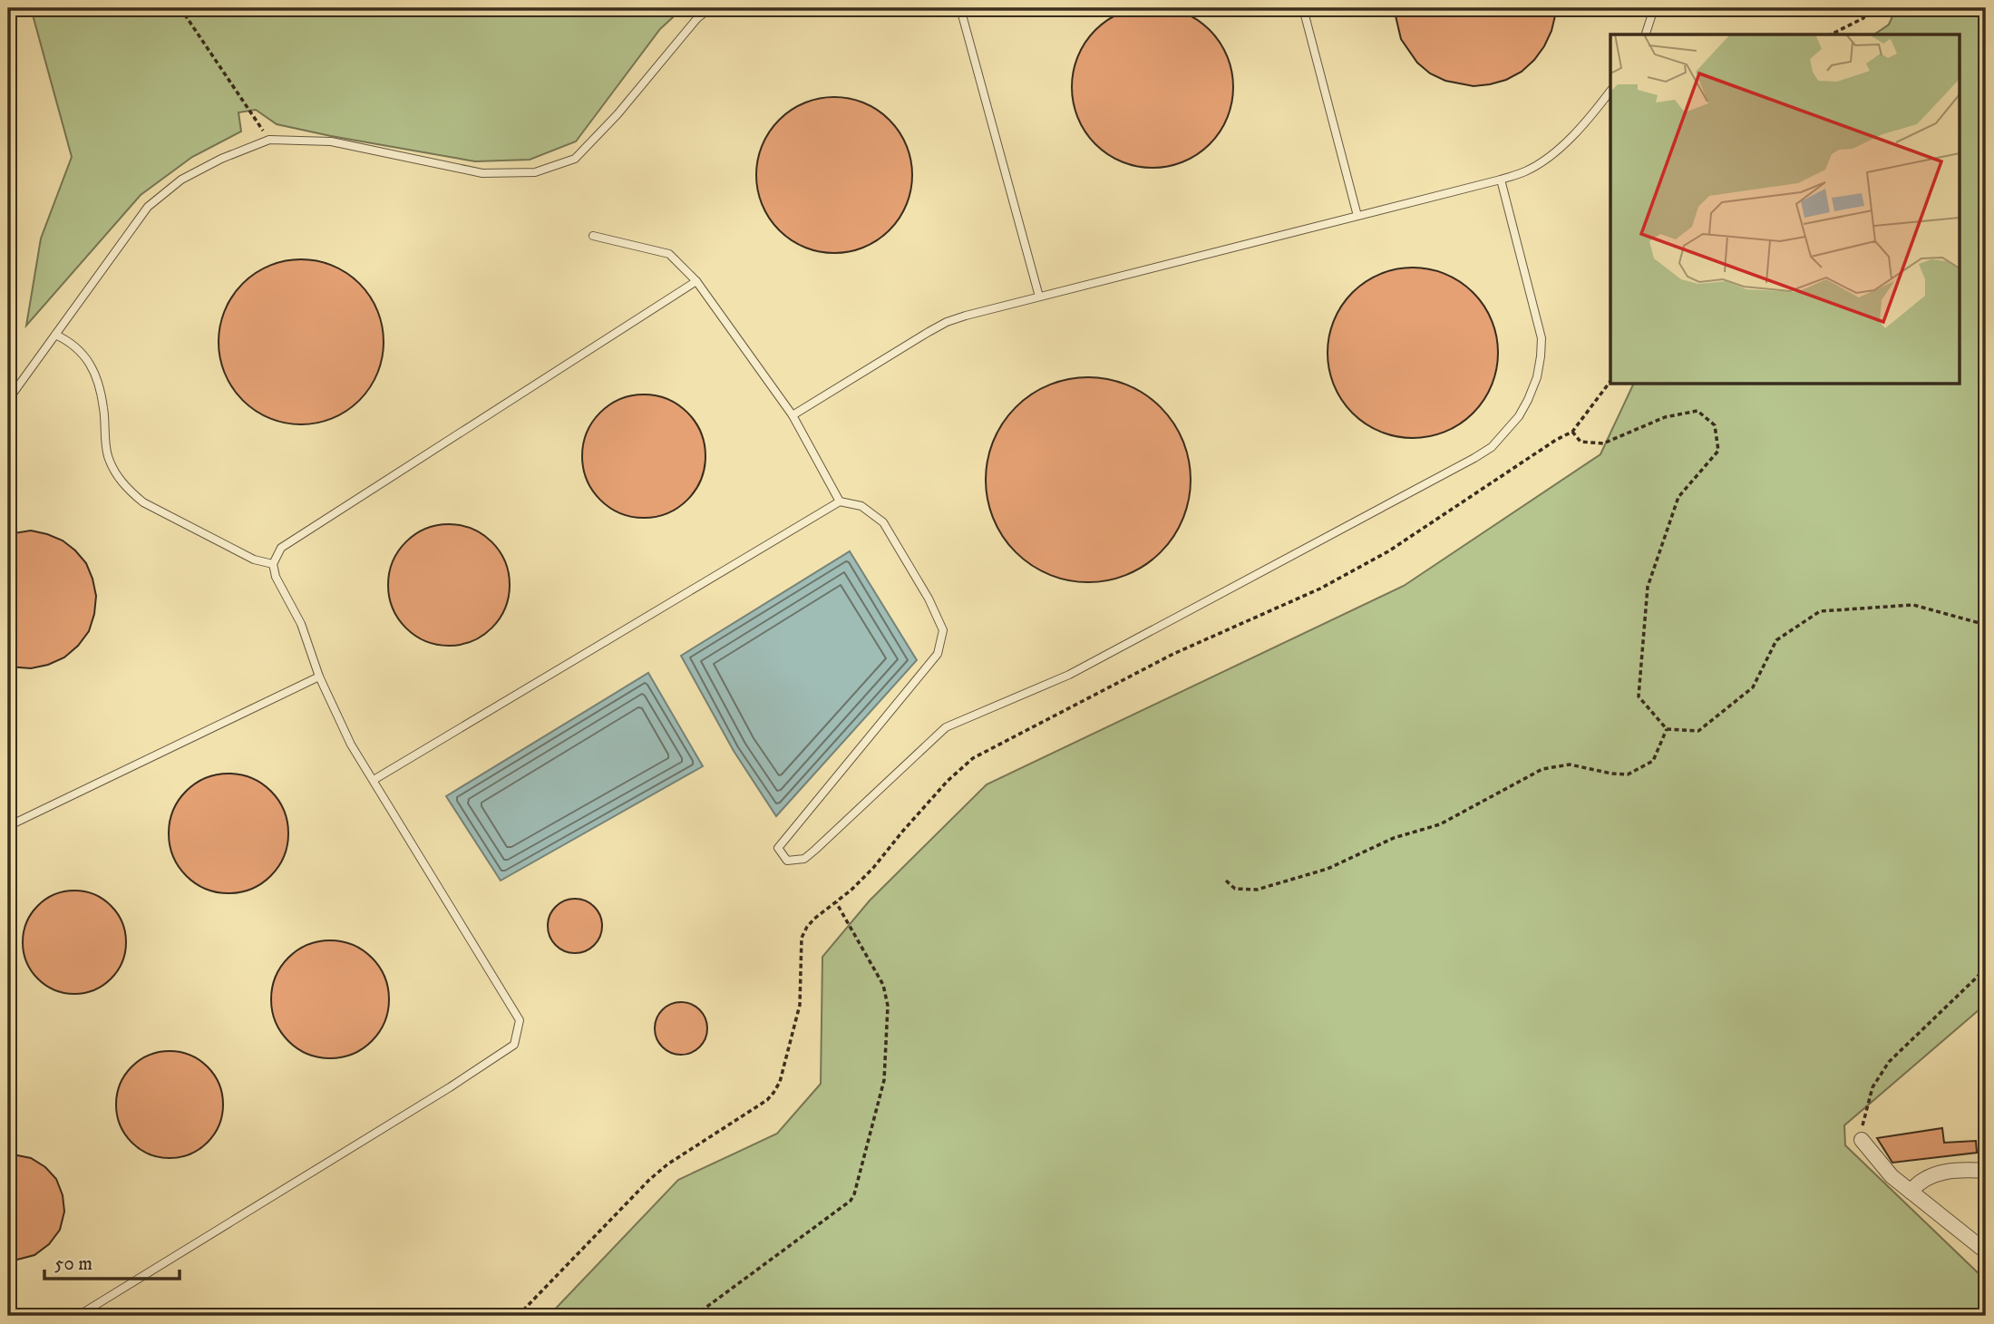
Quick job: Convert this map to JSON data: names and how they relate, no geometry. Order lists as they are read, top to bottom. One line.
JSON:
{"scale_bar":"50 m"}
